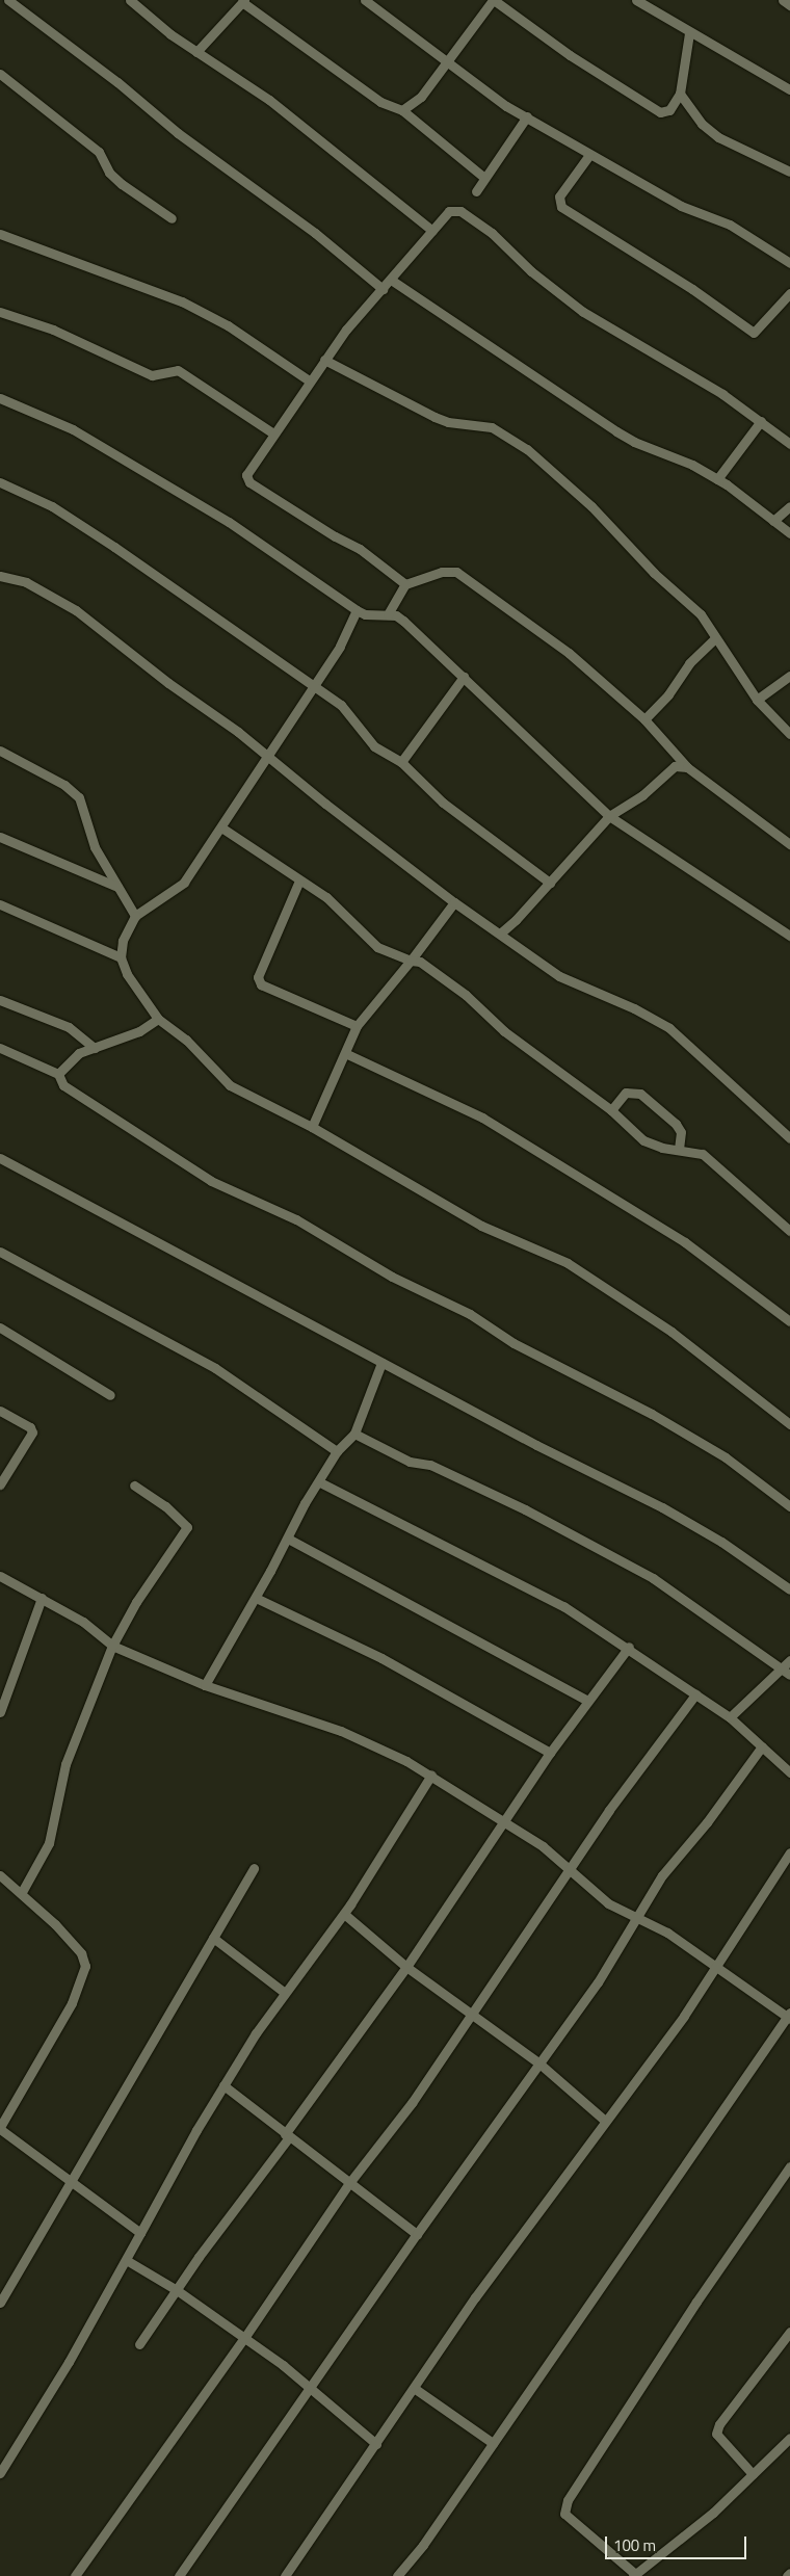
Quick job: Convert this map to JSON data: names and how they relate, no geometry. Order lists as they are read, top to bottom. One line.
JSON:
{"scale_bar":"100 m"}
